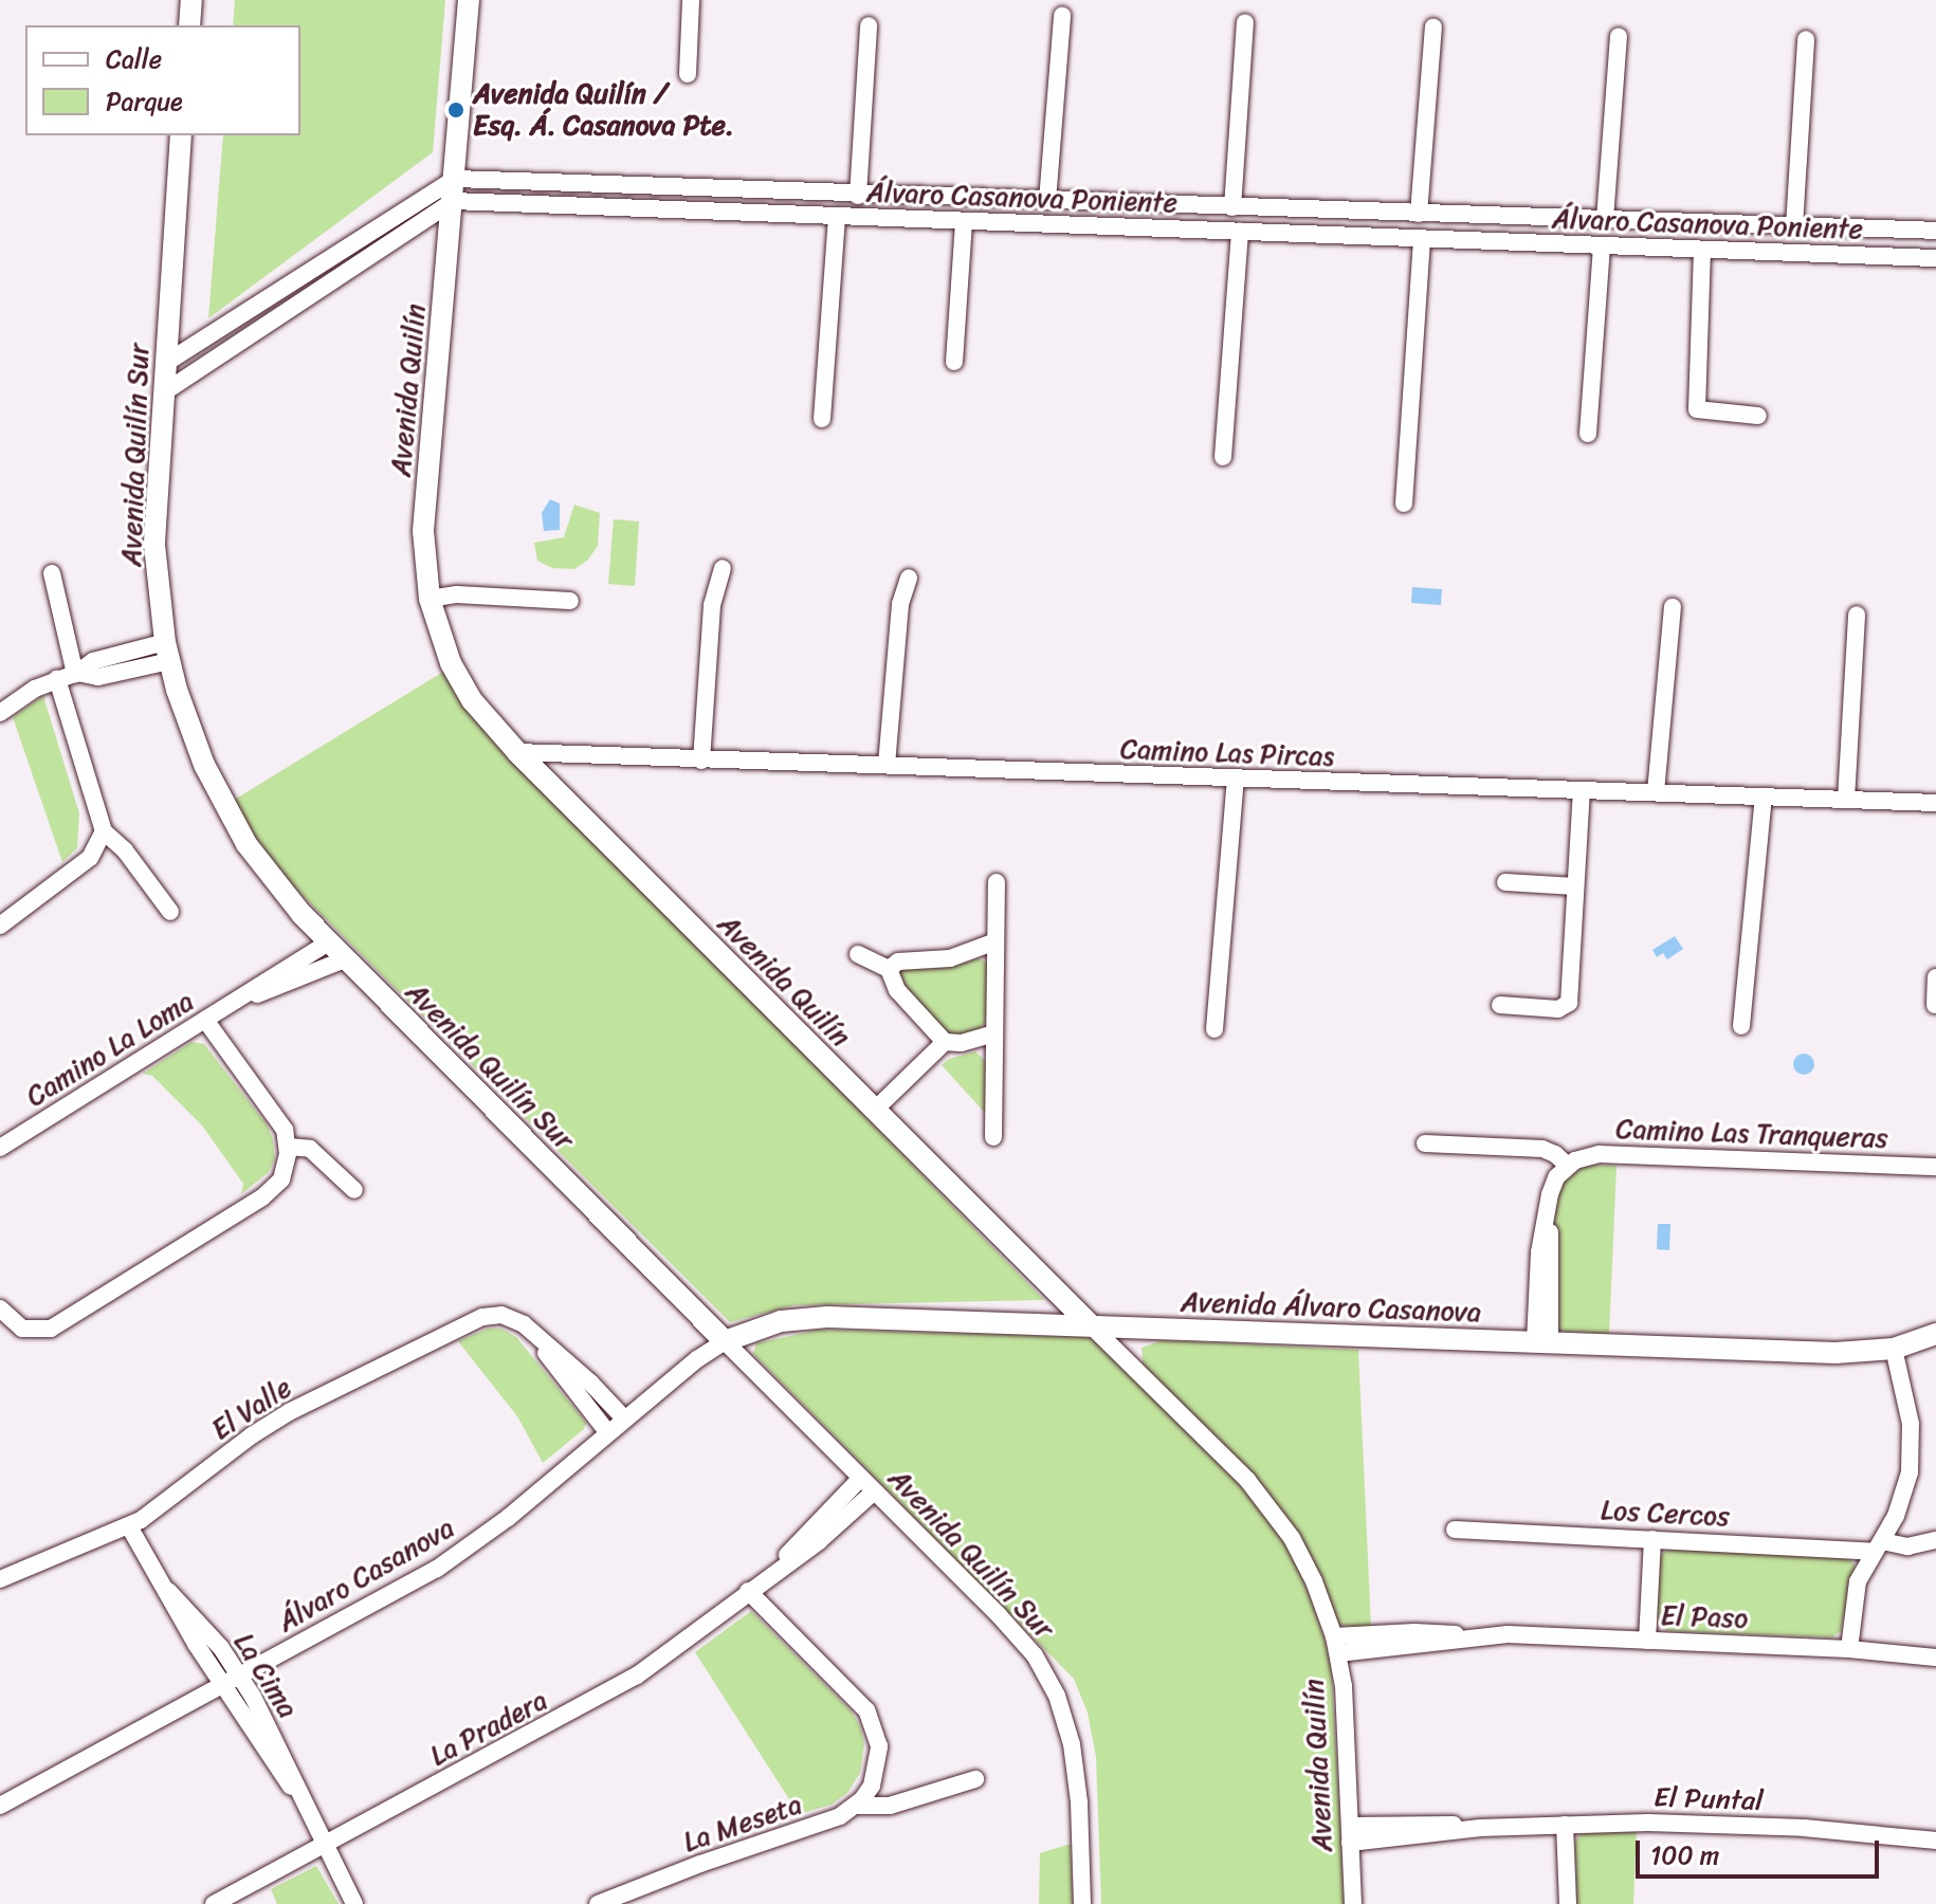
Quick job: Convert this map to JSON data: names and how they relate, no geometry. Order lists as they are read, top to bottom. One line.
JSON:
{"streets":{"street":["Álvaro Casanova Poniente","Avenida Quilín","Avenida Quilín Sur","Camino Las Pircas","Camino La Loma","Camino Las Tranqueras","Avenida Álvaro Casanova","El Valle","Los Cercos","Álvaro Casanova","El Paso","La Cima","La Pradera","El Puntal","La Meseta"]},"crossings":[["Álvaro Casanova Poniente","Avenida Quilín"],["Avenida Quilín","Camino Las Pircas"],["Avenida Quilín","Avenida Álvaro Casanova"],["Avenida Quilín","El Paso"],["Avenida Quilín","El Puntal"],["Avenida Quilín Sur","Camino La Loma"],["Avenida Quilín Sur","Avenida Álvaro Casanova"],["Avenida Quilín Sur","Álvaro Casanova"],["Avenida Quilín Sur","La Pradera"],["Avenida Álvaro Casanova","Álvaro Casanova"],["El Valle","Álvaro Casanova"],["El Valle","La Cima"],["Álvaro Casanova","La Cima"],["La Cima","La Pradera"]],"places":["Avenida Quilín / Esq. Á. Casanova Pte."],"legend":["Calle","Parque"],"scale_bar":"100 m"}
